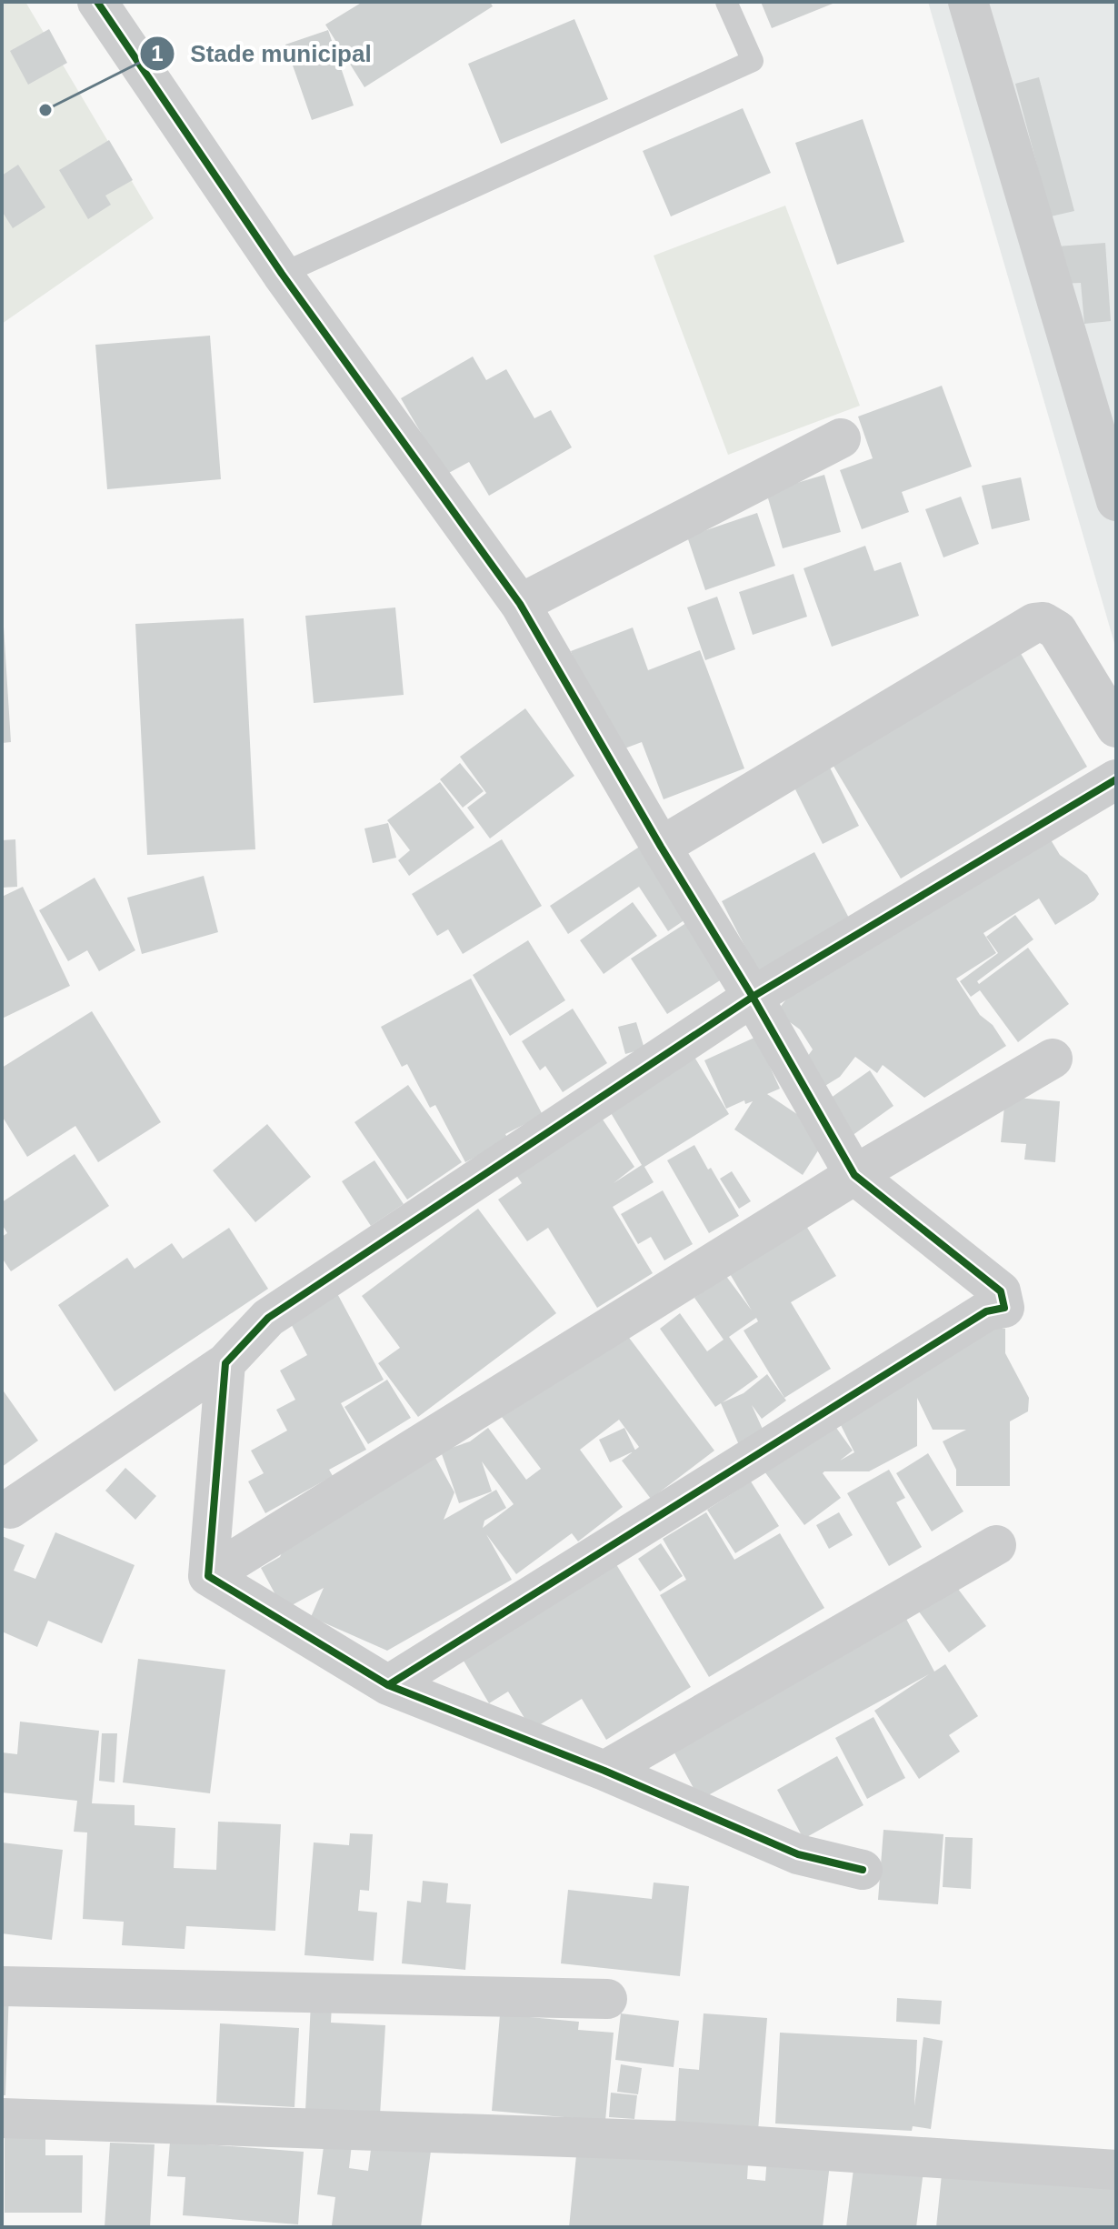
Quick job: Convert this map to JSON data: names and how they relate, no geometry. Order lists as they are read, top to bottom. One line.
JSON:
{"places":["Stade municipal"]}
